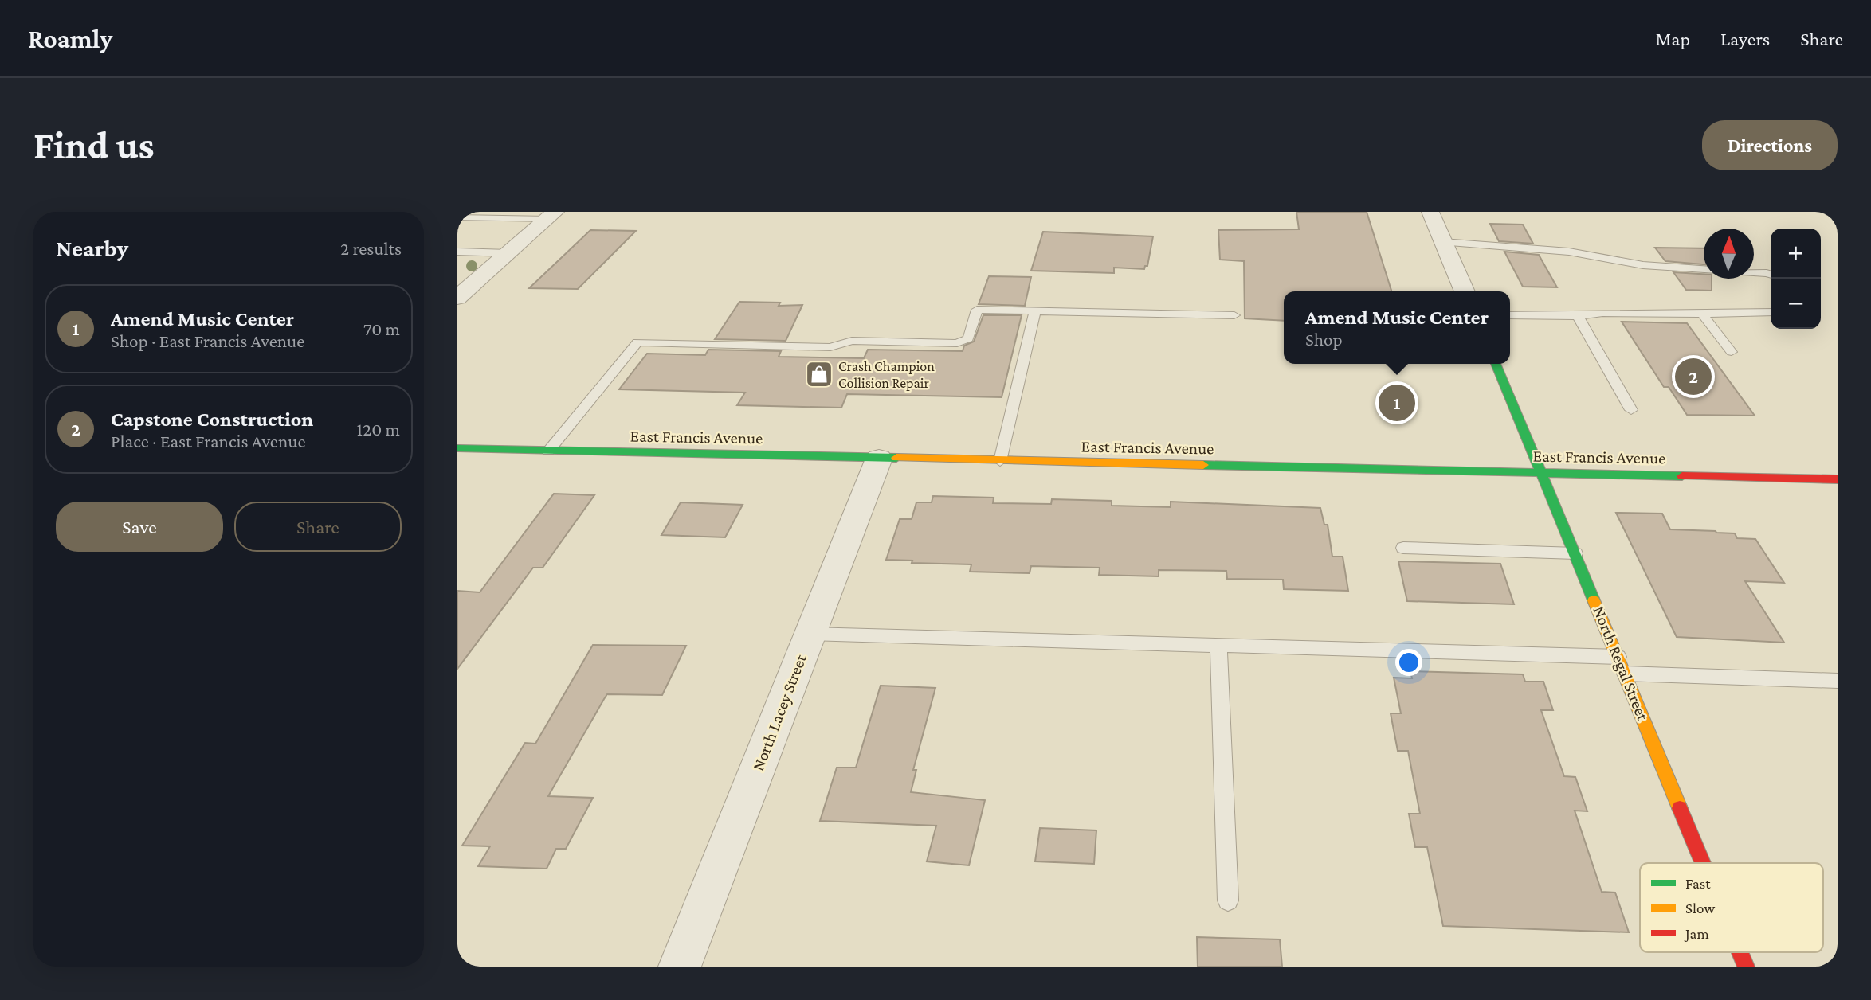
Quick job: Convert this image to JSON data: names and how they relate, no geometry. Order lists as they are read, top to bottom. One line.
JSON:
{"streets":{"main road":["East Francis Avenue","North Regal Street"],"street":["North Lacey Street"]},"crossings":[["East Francis Avenue","North Regal Street"],["East Francis Avenue","North Lacey Street"]],"places":{"shop":["Crash Champion Collision Repair"]},"legend":["Fast","Slow","Jam"],"north":"top","page":{"header":"Roamly","nav":["Map","Layers","Share"],"buttons":["Directions",["Save","Share"]],"title":"Find us","heading":["Nearby","2 results"],"map_buttons":["+","−"],"list":[{"mark":"1","name":"Amend Music Center","note":"Shop · East Francis Avenue","value":"70 m"},{"mark":"2","name":"Capstone Construction","note":"Place · East Francis Avenue","value":"120 m"}],"popup":["Amend Music Center","Shop"],"pins":["2","1"]}}
